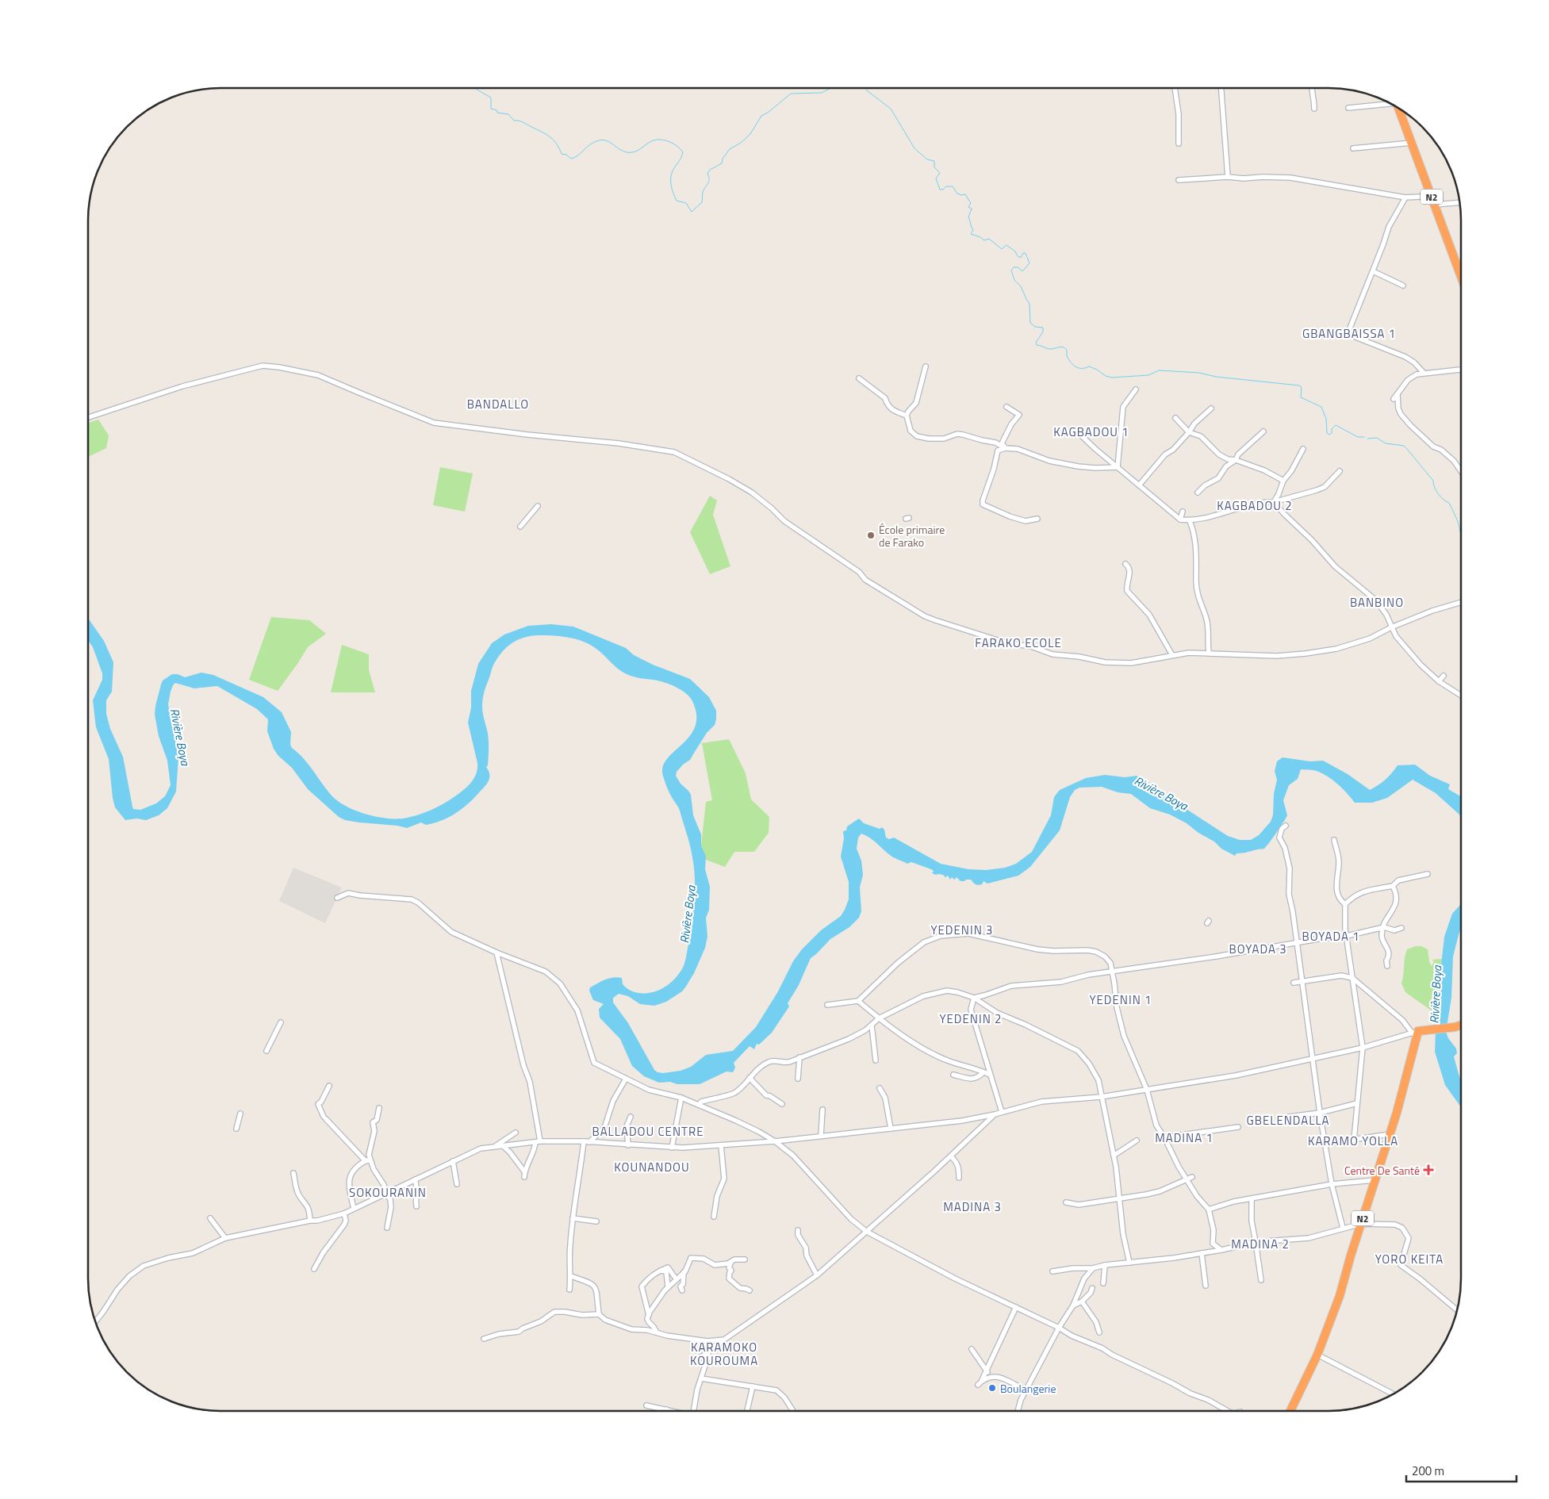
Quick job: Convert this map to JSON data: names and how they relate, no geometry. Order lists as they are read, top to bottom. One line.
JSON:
{"streets":{"highway":["N2"]},"districts":["GBANGBAISSA 1","BANDALLO","KAGBADOU 1","KAGBADOU 2","BANBINO","FARAKO ECOLE","YEDENIN 3","BOYADA 1","BOYADA 3","YEDENIN 1","YEDENIN 2","GBELENDALLA","BALLADOU CENTRE","MADINA 1","KARAMO YOLLA","KOUNANDOU","SOKOURANIN","MADINA 3","MADINA 2","YORO KEITA","KARAMOKO KOUROUMA"],"water":["Rivière Boya"],"places":{"other":["École primaire de Farako","Boulangerie"],"health":["Centre De Santé"]},"scale_bar":"200 m"}
